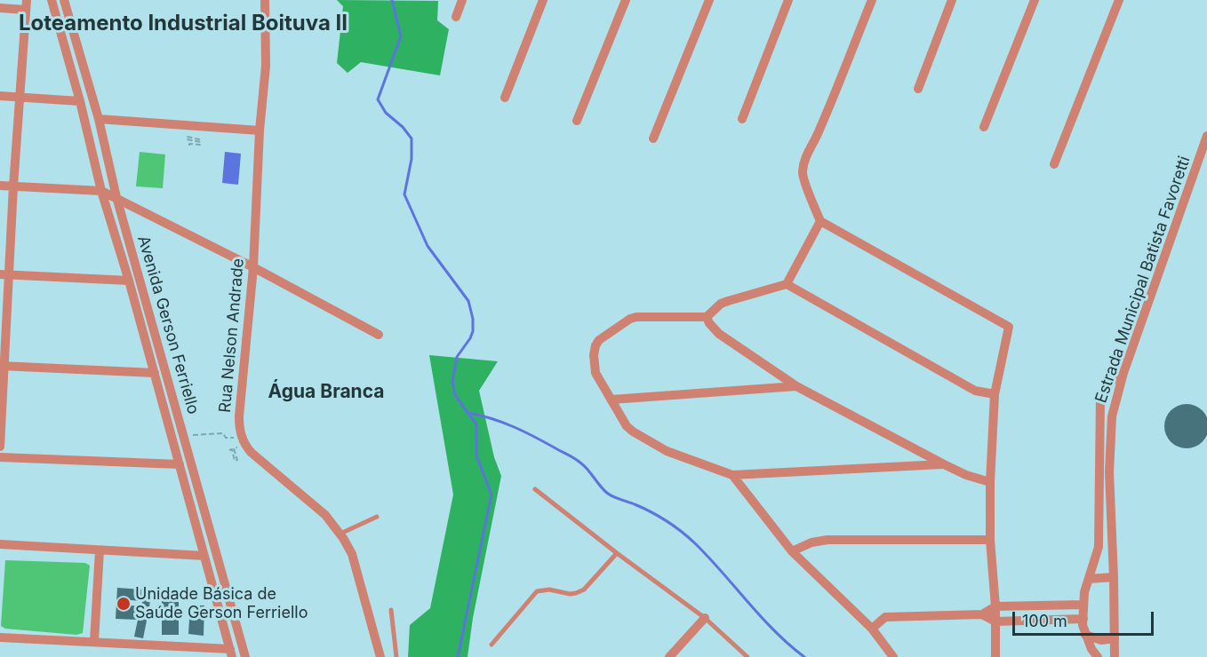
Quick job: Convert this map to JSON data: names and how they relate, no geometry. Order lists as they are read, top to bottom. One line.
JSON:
{"streets":{"street":["Estrada Municipal Batista Favoretti","Avenida Gerson Ferriello","Rua Nelson Andrade"]},"districts":["Loteamento Industrial Boituva II","Água Branca"],"places":["Unidade Básica de Saúde Gerson Ferriello"],"scale_bar":"100 m"}
